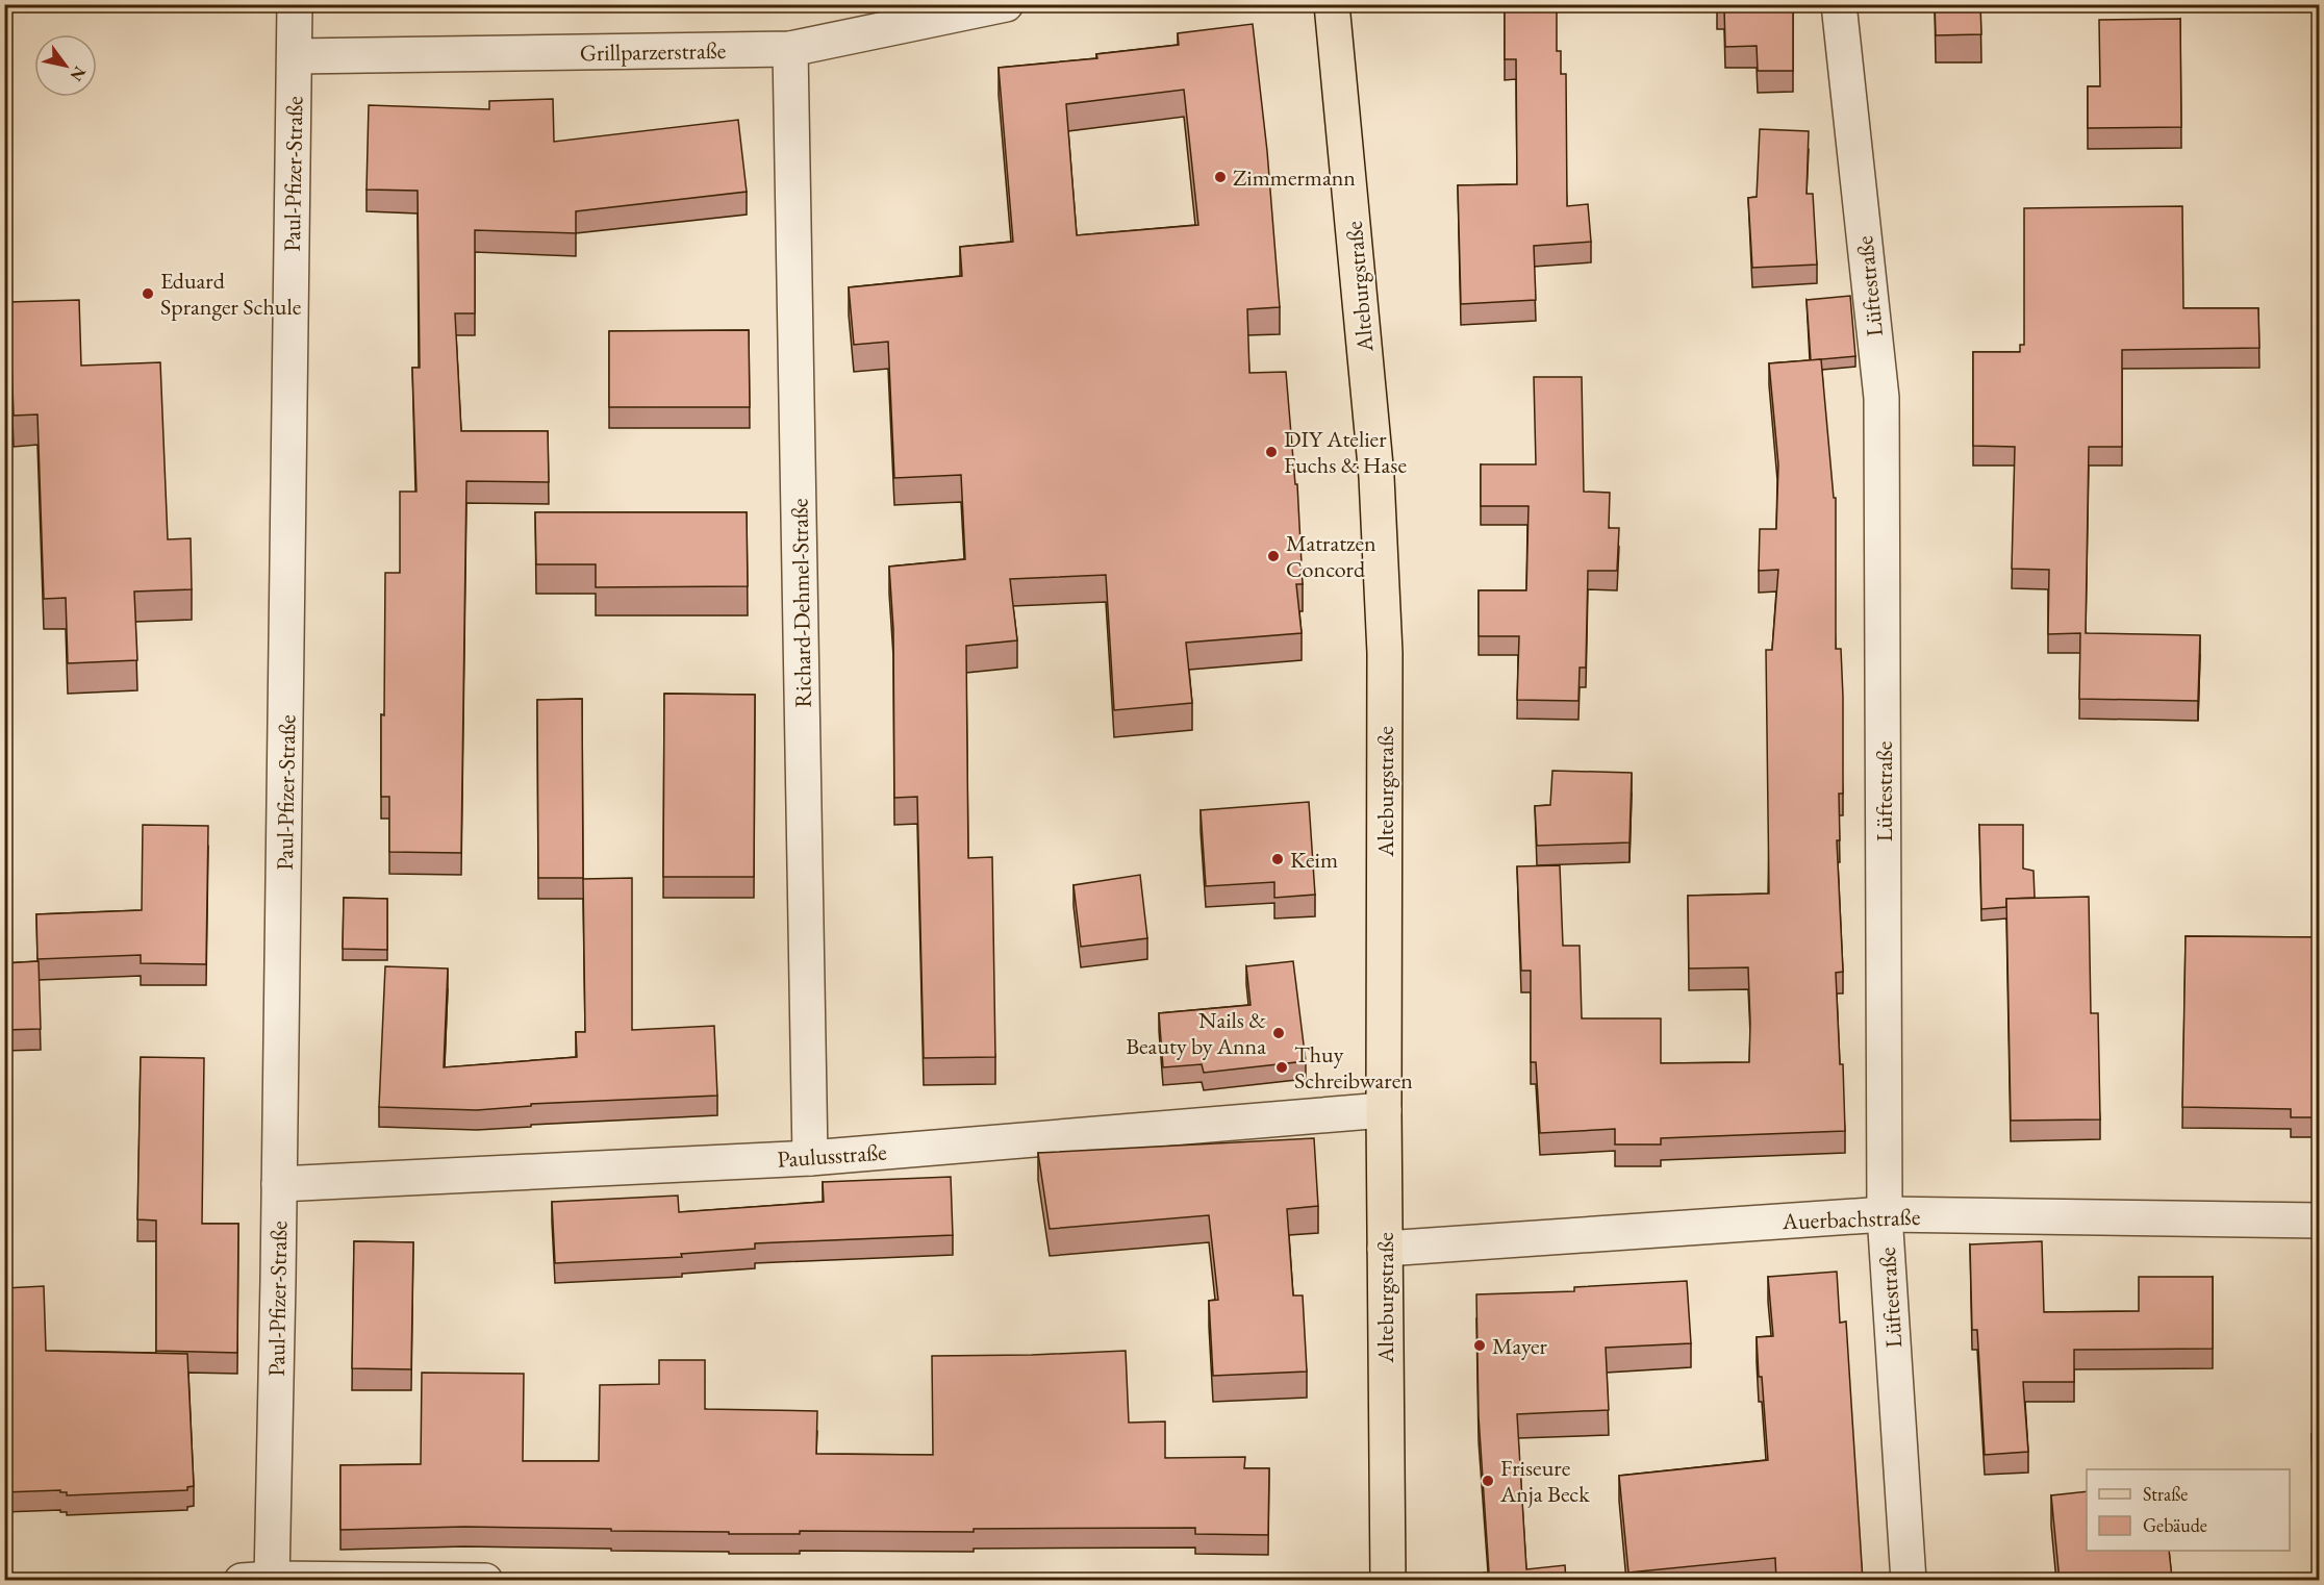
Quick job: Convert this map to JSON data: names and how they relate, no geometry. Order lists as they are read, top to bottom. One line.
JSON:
{"streets":{"main road":["Alteburgstraße"],"street":["Grillparzerstraße","Paul-Pfizer-Straße","Lüftestraße","Richard-Dehmel-Straße","Paulusstraße","Auerbachstraße"]},"crossings":[["Grillparzerstraße","Paul-Pfizer-Straße"],["Grillparzerstraße","Richard-Dehmel-Straße"],["Paul-Pfizer-Straße","Paulusstraße"],["Alteburgstraße","Paulusstraße"],["Alteburgstraße","Auerbachstraße"],["Lüftestraße","Auerbachstraße"],["Richard-Dehmel-Straße","Paulusstraße"]],"places":["Zimmermann","Eduard Spranger Schule","DIY Atelier Fuchs & Hase","Matratzen Concord","Keim","Nails & Beauty by Anna","Thuy Schreibwaren","Mayer","Friseure Anja Beck"],"legend":["Straße","Gebäude"],"north":"bottom right"}
